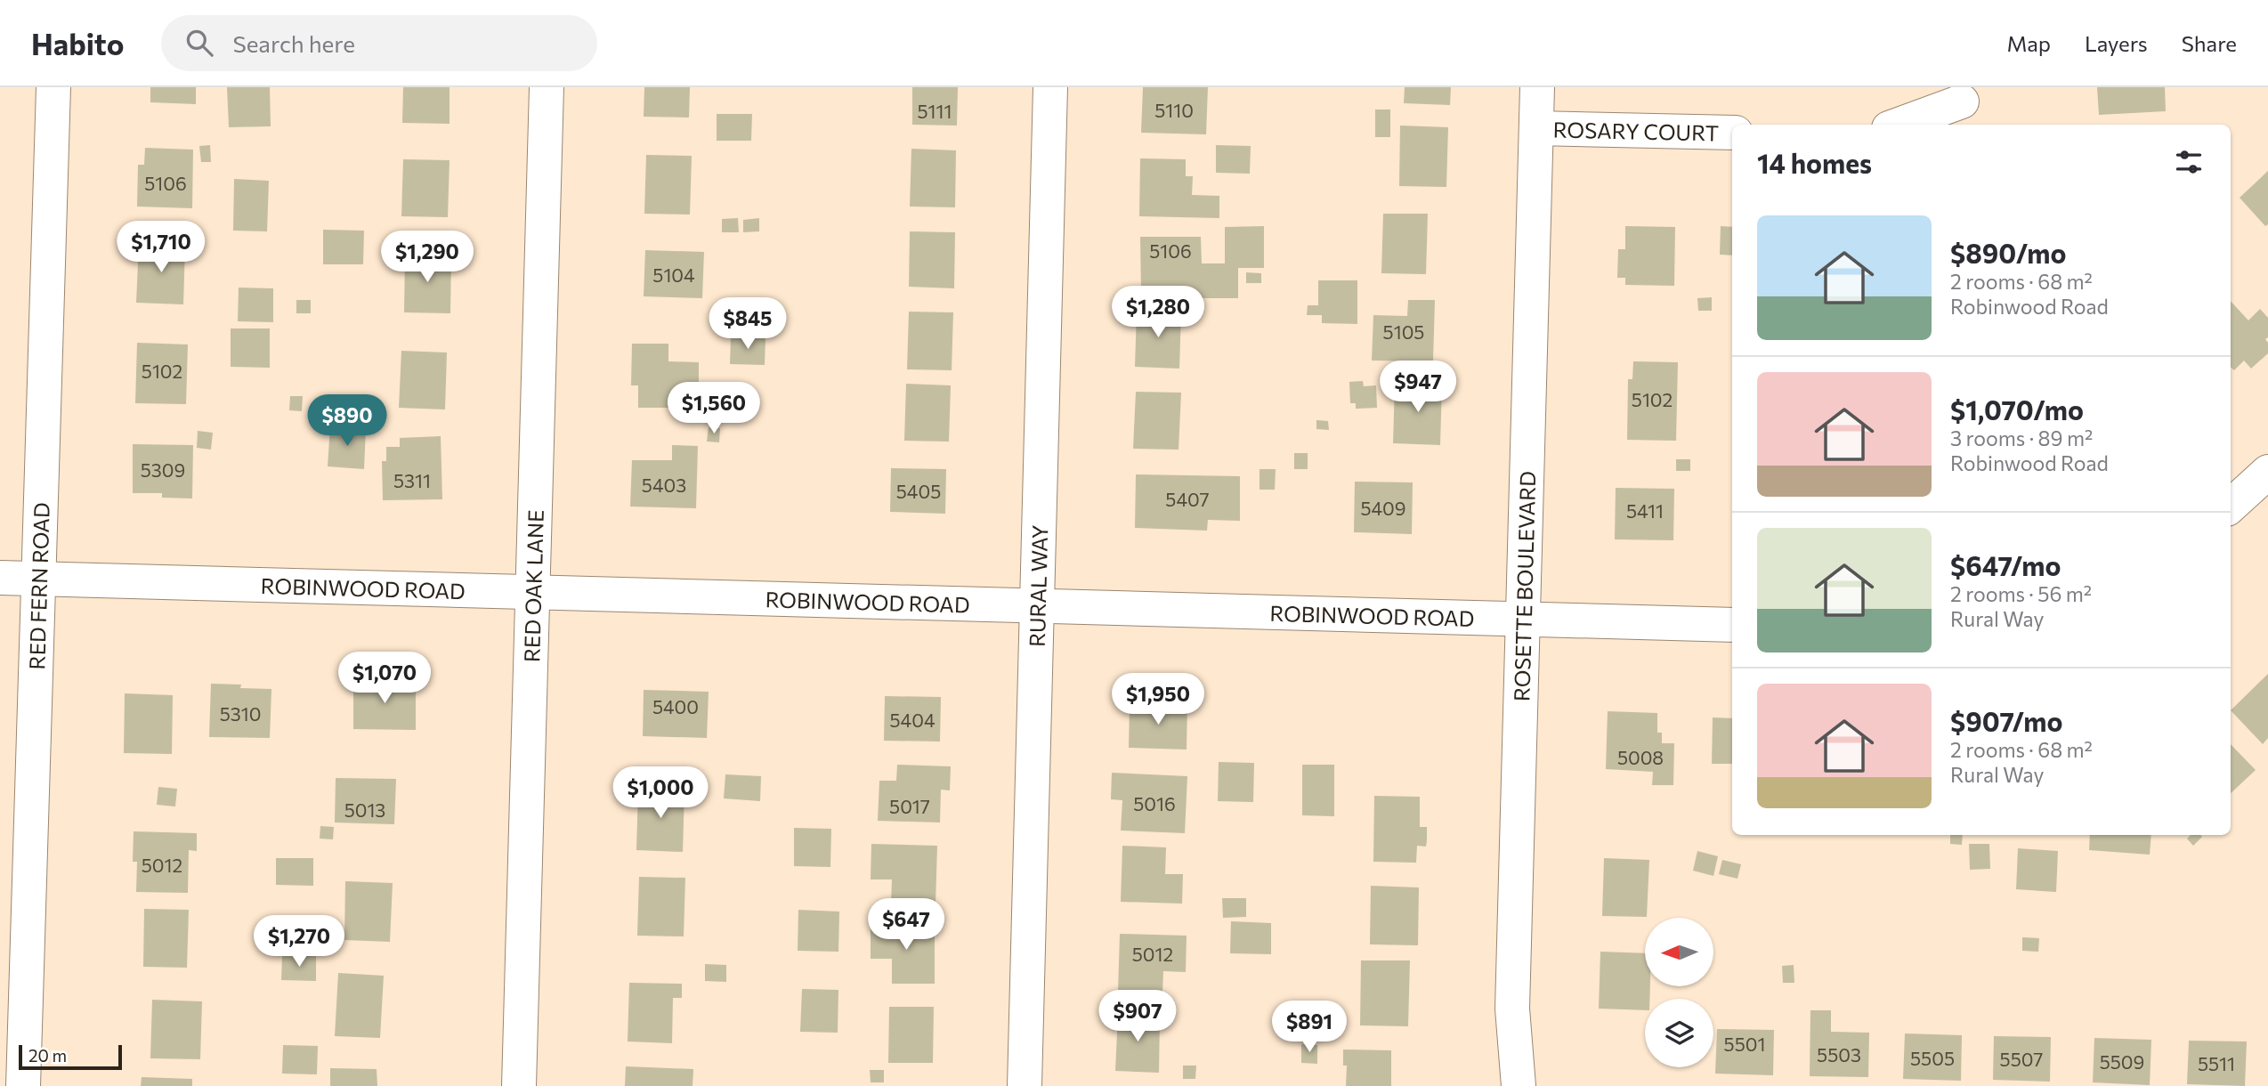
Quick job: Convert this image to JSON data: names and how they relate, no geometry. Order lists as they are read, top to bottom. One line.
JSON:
{"streets":{"street":["ROSARY COURT","RED FERN ROAD","RED OAK LANE","RURAL WAY","ROSETTE BOULEVARD","ROBINWOOD ROAD"]},"crossings":[["ROSARY COURT","ROSETTE BOULEVARD"],["RED FERN ROAD","ROBINWOOD ROAD"],["RED OAK LANE","ROBINWOOD ROAD"],["RURAL WAY","ROBINWOOD ROAD"],["ROSETTE BOULEVARD","ROBINWOOD ROAD"]],"house_numbers":["5110","5111","5106","5106","5104","5105","5102","5102","5309","5311","5403","5405","5407","5409","5411","5400","5310","5404","5008","5016","5017","5013","5012","5012","5501","5503","5505","5507","5509","5511"],"scale_bar":"20 m","north":"left","page":{"header":"Habito","search":"Search here","nav":["Map","Layers","Share"],"heading":"14 homes","list":[{"name":"$890/mo","note":"2 rooms · 68 m² · Robinwood Road"},{"name":"$1,070/mo","note":"3 rooms · 89 m² · Robinwood Road"},{"name":"$647/mo","note":"2 rooms · 56 m² · Rural Way"},{"name":"$907/mo","note":"2 rooms · 68 m² · Rural Way"}],"price":["$1,710","$1,290","$1,280","$845","$947","$1,560","$890","$1,070","$1,950","$1,000","$647","$1,270","$907","$891"],"scale":"20 m"}}
